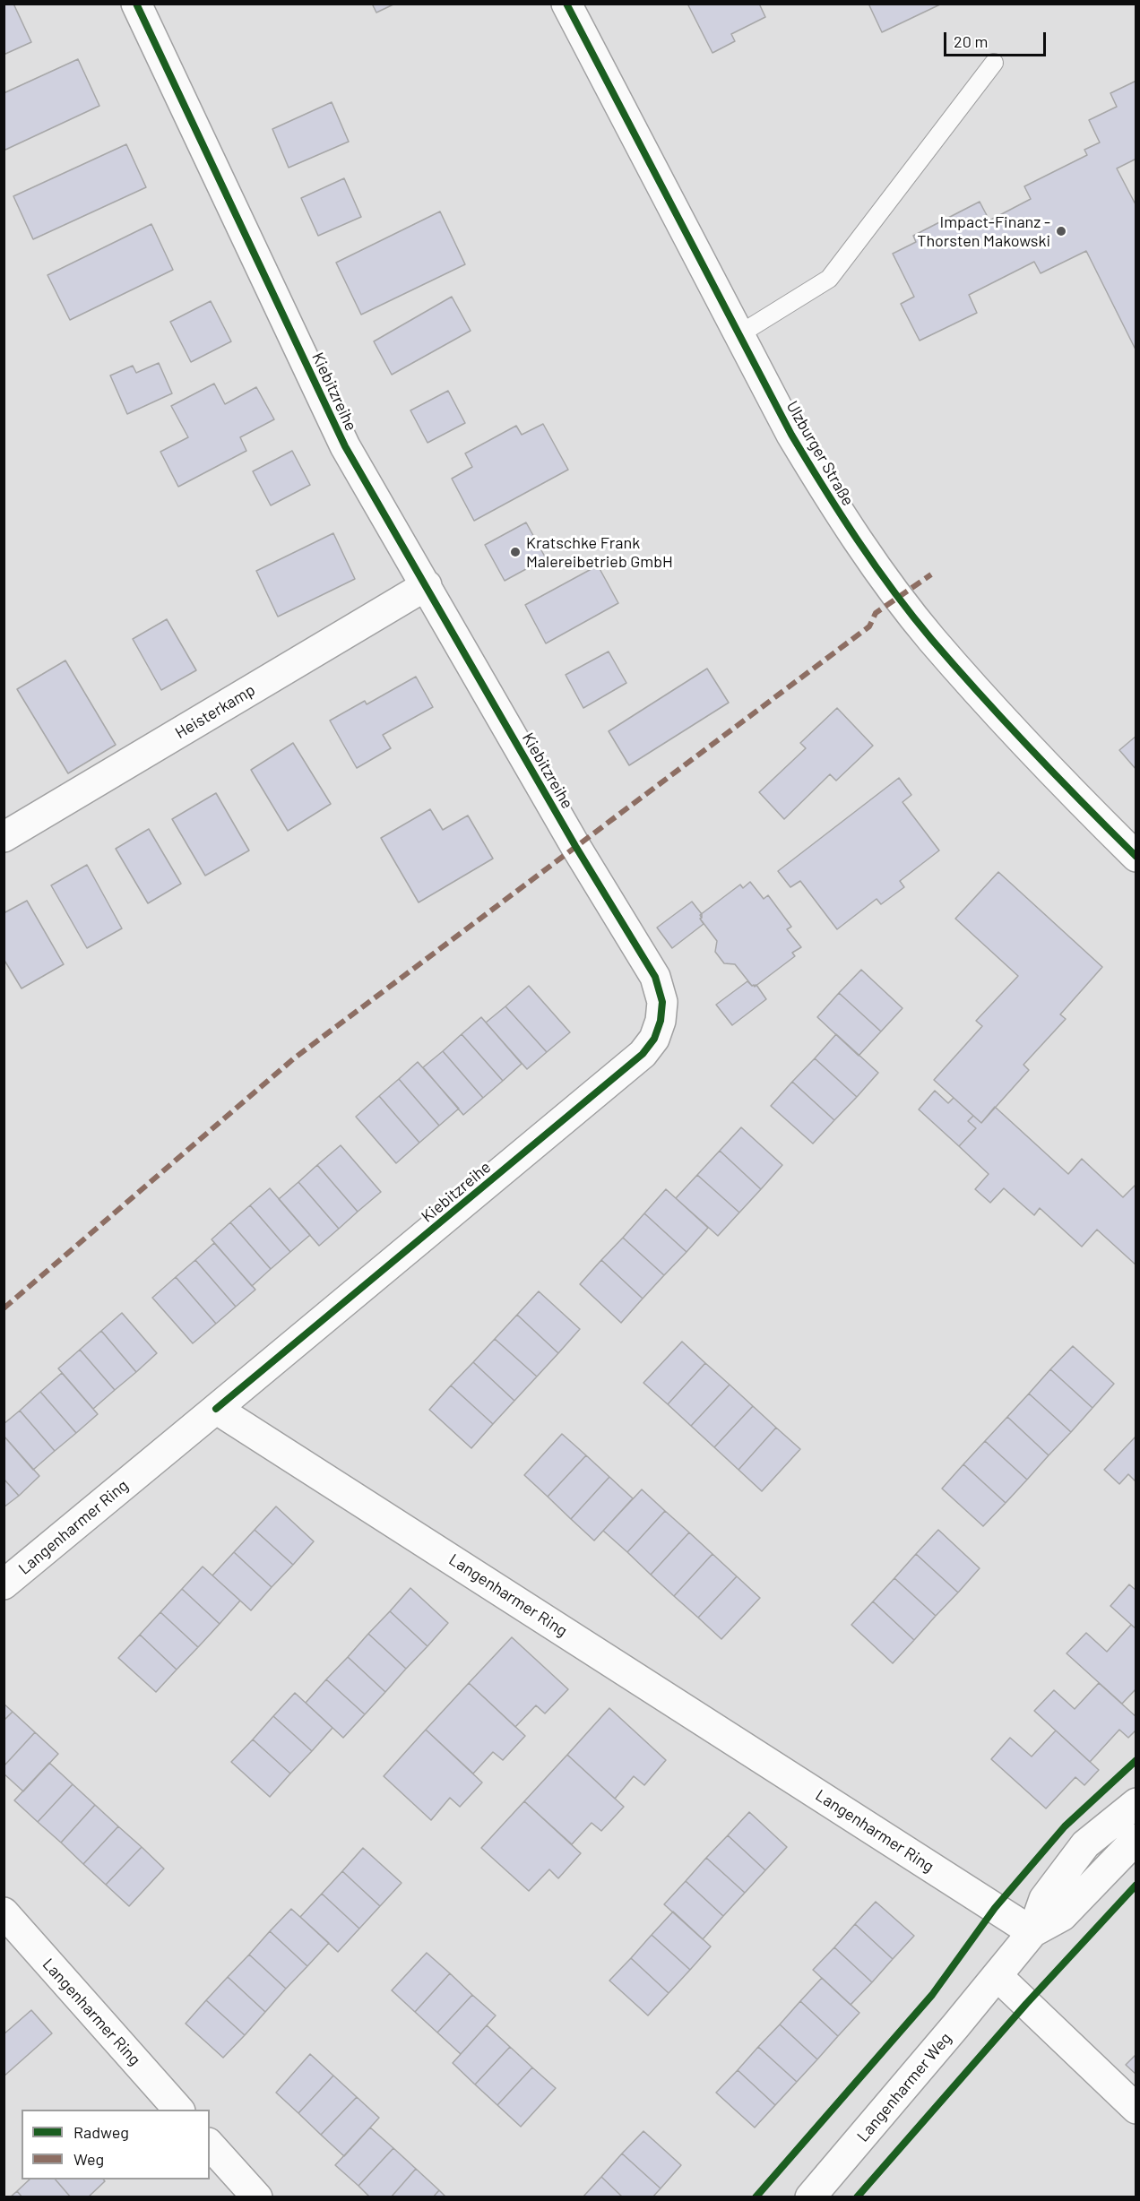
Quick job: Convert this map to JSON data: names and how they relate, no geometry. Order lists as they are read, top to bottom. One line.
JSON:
{"streets":{"street":["Kiebitzreihe","Ulzburger Straße","Heisterkamp","Langenharmer Ring","Langenharmer Weg"]},"crossings":[["Kiebitzreihe","Heisterkamp"],["Kiebitzreihe","Langenharmer Ring"],["Langenharmer Ring","Langenharmer Weg"]],"places":["Impact-Finanz - Thorsten Makowski","Kratschke Frank Malereibetrieb GmbH"],"legend":["Radweg","Weg"],"scale_bar":"20 m"}
